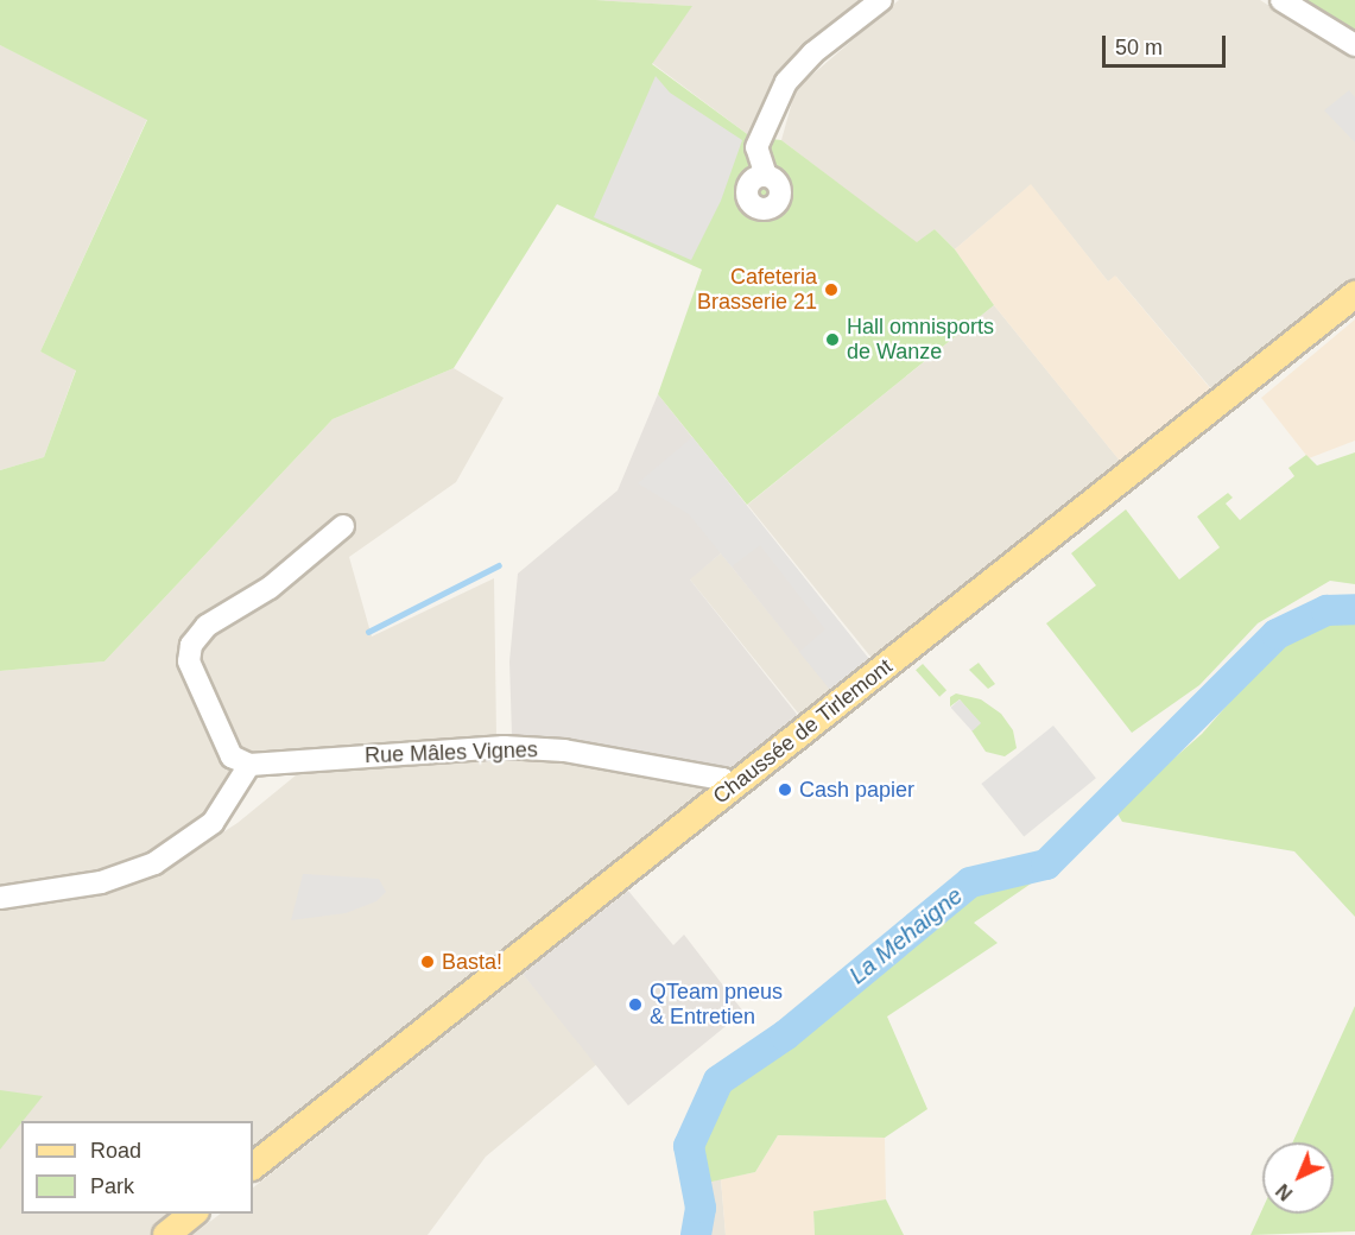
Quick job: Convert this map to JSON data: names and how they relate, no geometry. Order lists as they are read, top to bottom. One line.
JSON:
{"streets":{"main road":["Chaussée de Tirlemont"],"street":["Rue Mâles Vignes"]},"crossings":[["Chaussée de Tirlemont","Rue Mâles Vignes"]],"water":["La Mehaigne"],"places":["Cafeteria Brasserie 21","Hall omnisports de Wanze","Cash papier","Basta!","QTeam pneus & Entretien"],"legend":["Road","Park"],"scale_bar":"50 m","north":"bottom left"}
